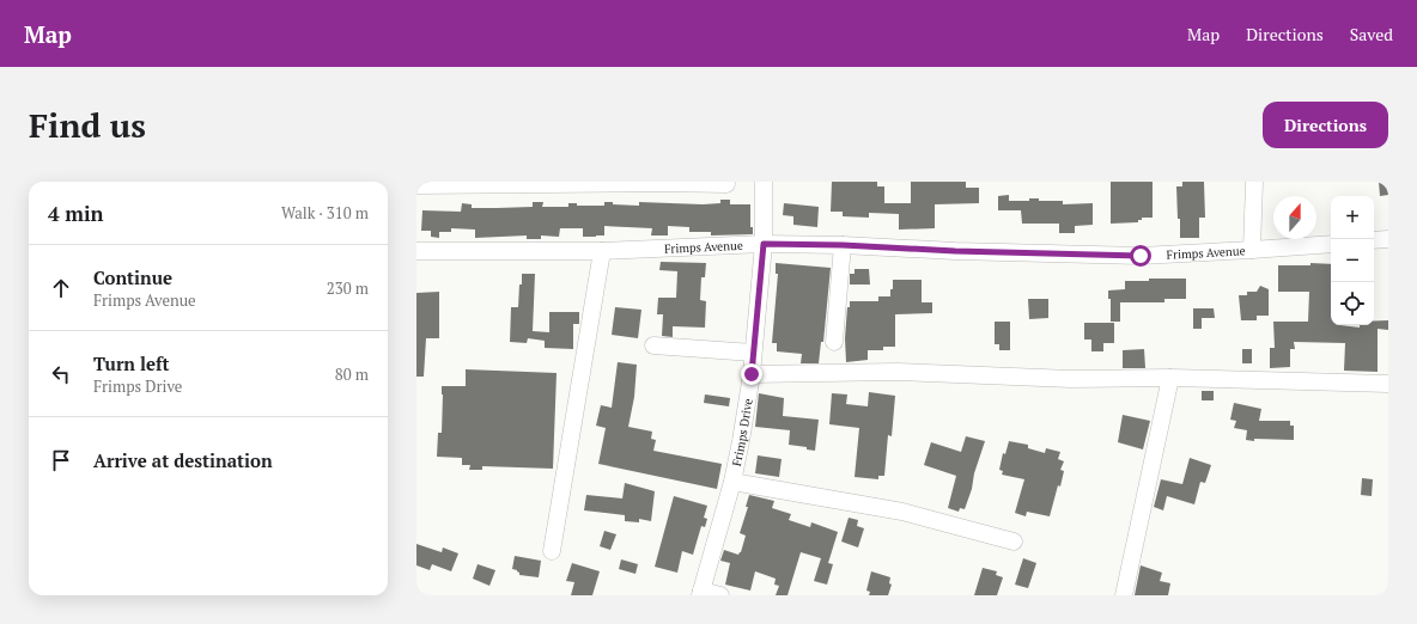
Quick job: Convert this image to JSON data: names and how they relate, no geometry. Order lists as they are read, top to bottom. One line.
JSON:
{"streets":{"street":["Frimps Avenue","Frimps Drive"]},"crossings":[["Frimps Avenue","Frimps Drive"]],"north":"top","page":{"header":"Map","nav":["Map","Directions","Saved"],"buttons":"Directions","title":"Find us","heading":["4 min","Walk · 310 m"],"map_buttons":["+","−"],"list":[["Continue","Frimps Avenue","230 m"],["Turn left","Frimps Drive","80 m"],"Arrive at destination"]}}
